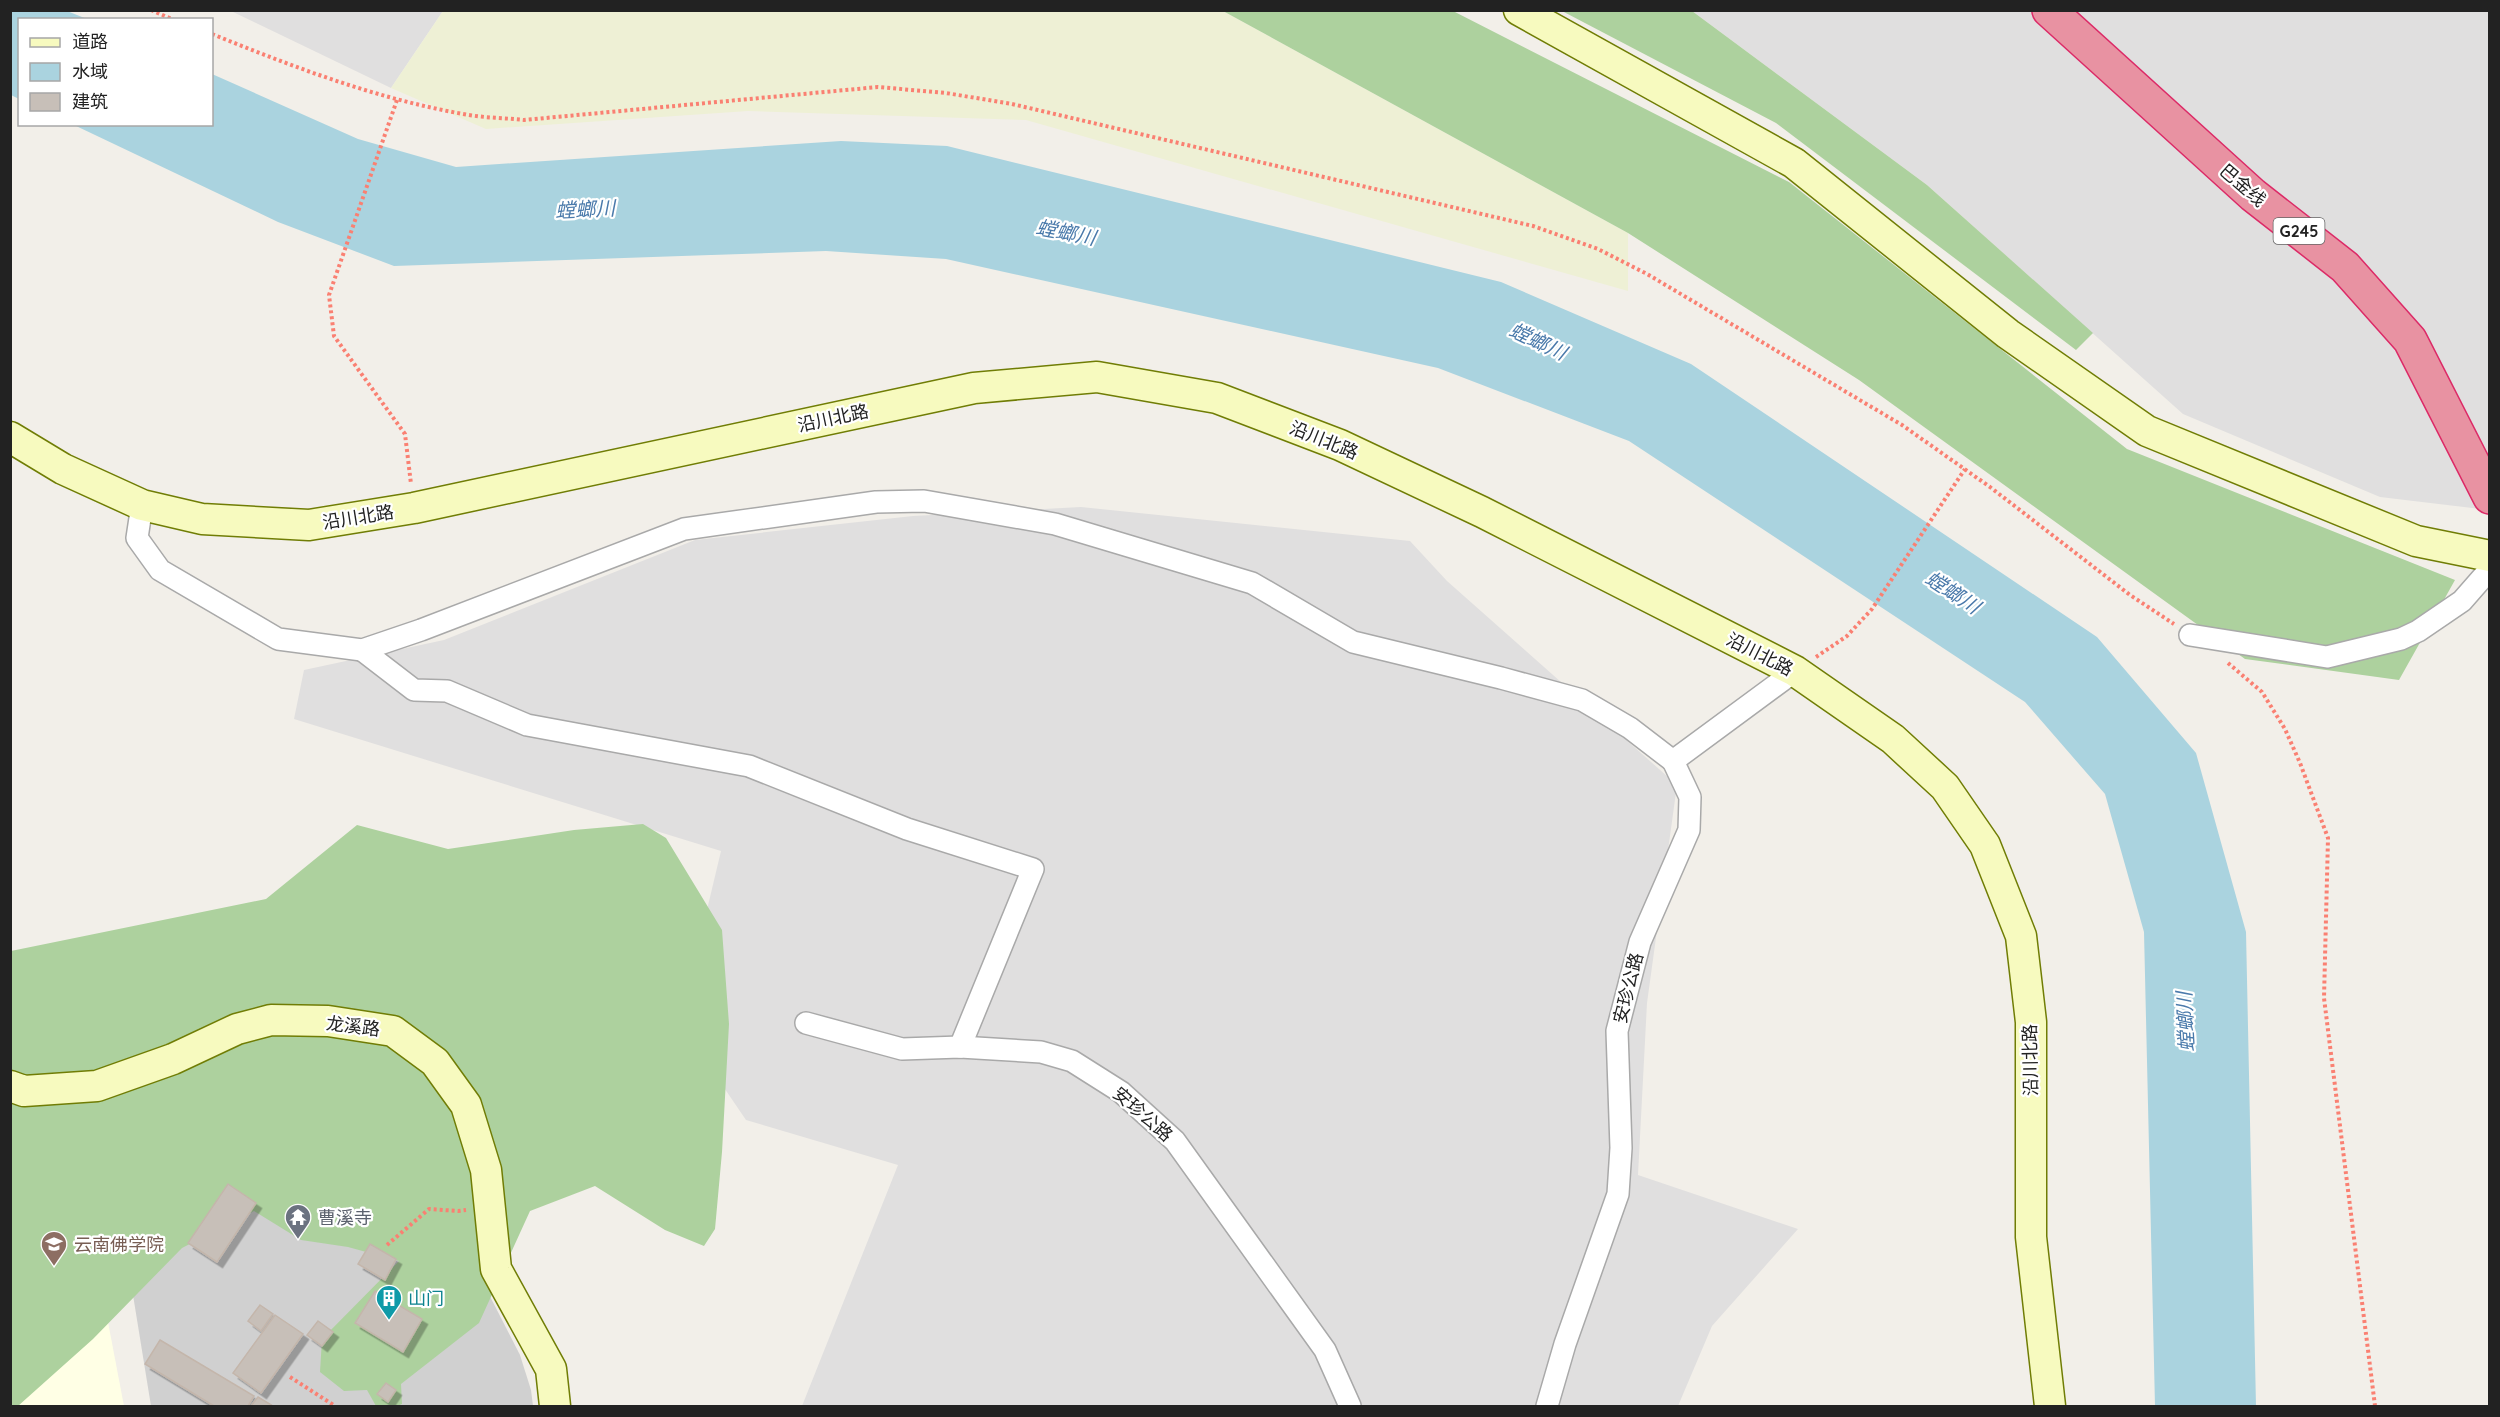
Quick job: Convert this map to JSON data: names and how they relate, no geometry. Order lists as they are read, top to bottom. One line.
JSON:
{"streets":{"highway":["巴金线","G245"],"main road":["沿川北路","龙溪路"],"street":["安珍公路"]},"water":["螳螂川"],"places":{"temple":["曹溪寺"],"school or university":["云南佛学院"],"building":["山门"]},"legend":["道路","水域","建筑"]}
